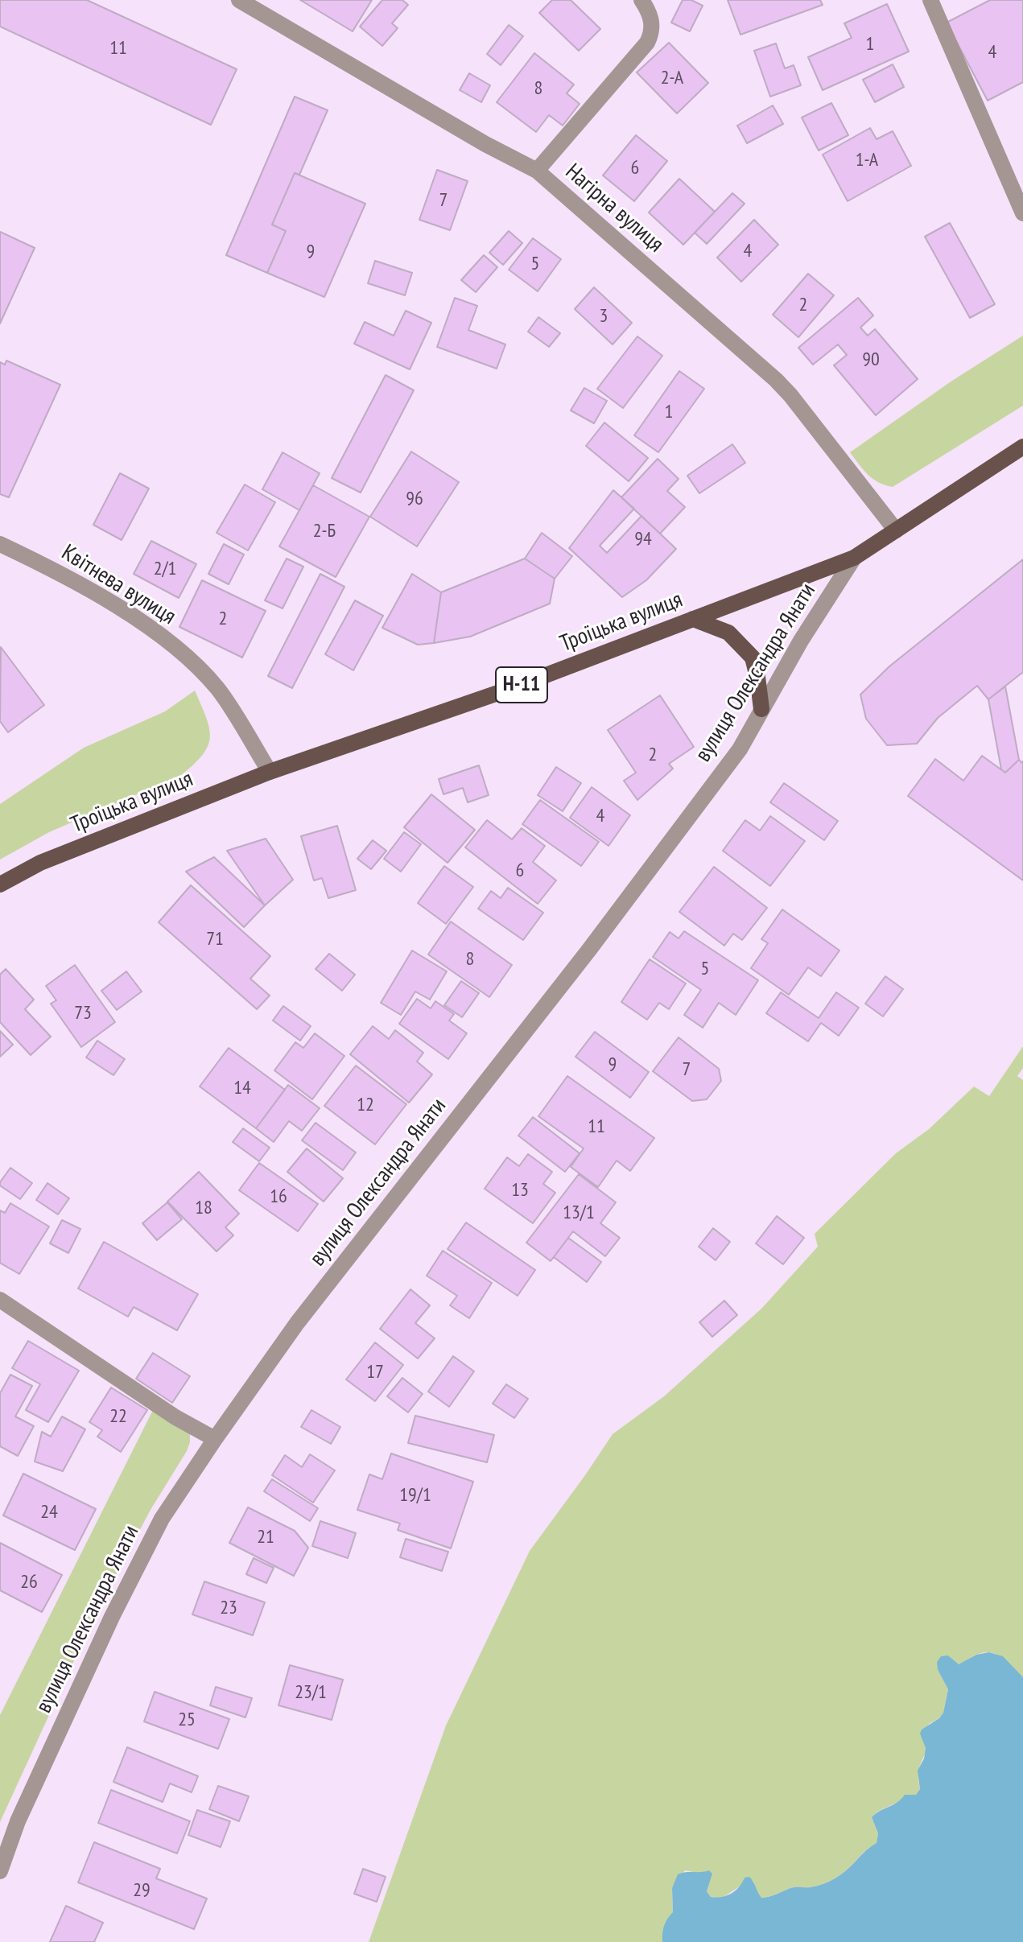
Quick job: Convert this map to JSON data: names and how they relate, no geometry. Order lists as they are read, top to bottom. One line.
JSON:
{"streets":{"main road":["Троїцька вулиця","Н-11"],"street":["Нагірна вулиця","Квітнева вулиця","вулиця Олександра Янати"]},"crossings":[["Нагірна вулиця","Троїцька вулиця"],["Квітнева вулиця","Троїцька вулиця"],["Троїцька вулиця","вулиця Олександра Янати"]],"house_numbers":["1","11","4","2-А","8","1-А","6","7","4","9","5","2","3","90","1","96","2-Б","94","2/1","2","2","4","6","71","8","5","73","9","7","14","12","11","13","16","18","13/1","17","22","19/1","24","21","26","23","23/1","25","29"]}
